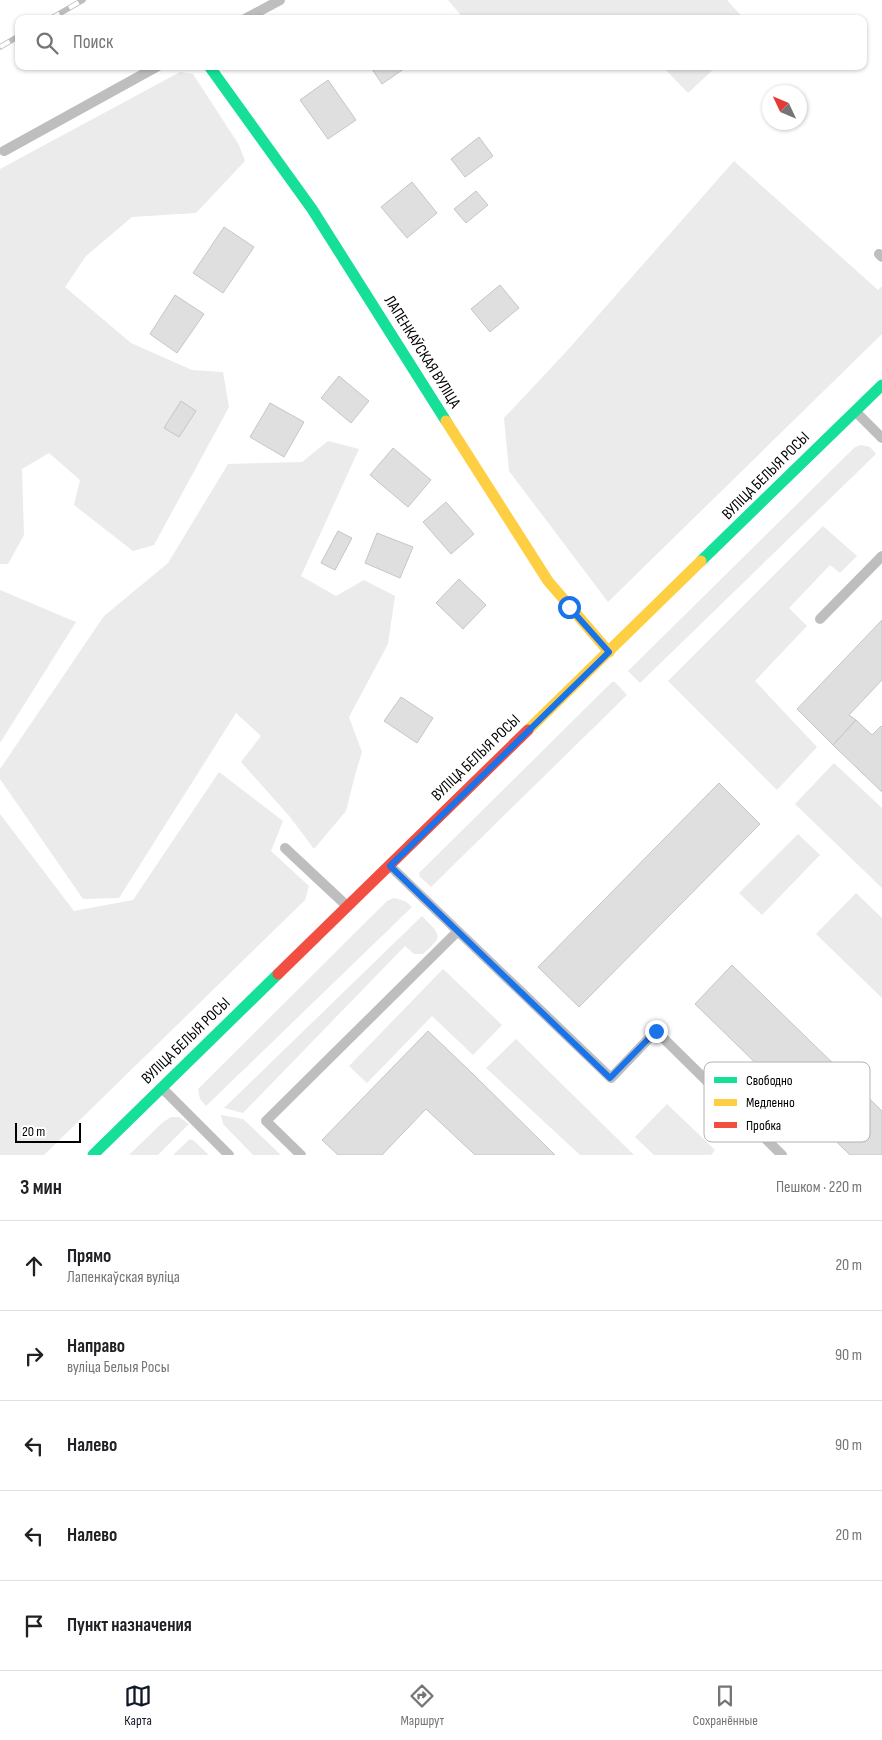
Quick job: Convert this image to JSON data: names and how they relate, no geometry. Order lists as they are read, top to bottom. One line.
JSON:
{"streets":{"main road":["ЛАПЕНКАЎСКАЯ ВУЛІЦА","ВУЛІЦА БЕЛЫЯ РОСЫ"]},"crossings":[["ЛАПЕНКАЎСКАЯ ВУЛІЦА","ВУЛІЦА БЕЛЫЯ РОСЫ"]],"legend":["Свободно","Медленно","Пробка"],"scale_bar":"20 m","north":"top left","page":{"search":"Поиск","scale":"20 m","heading":["3 мин","Пешком · 220 m"],"list":[["Прямо","Лапенкаўская вуліца","20 m"],["Направо","вуліца Белыя Росы","90 m"],["Налево","90 m"],["Налево","20 m"],"Пункт назначения"],"nav":["Карта","Маршрут","Сохранённые"]}}
